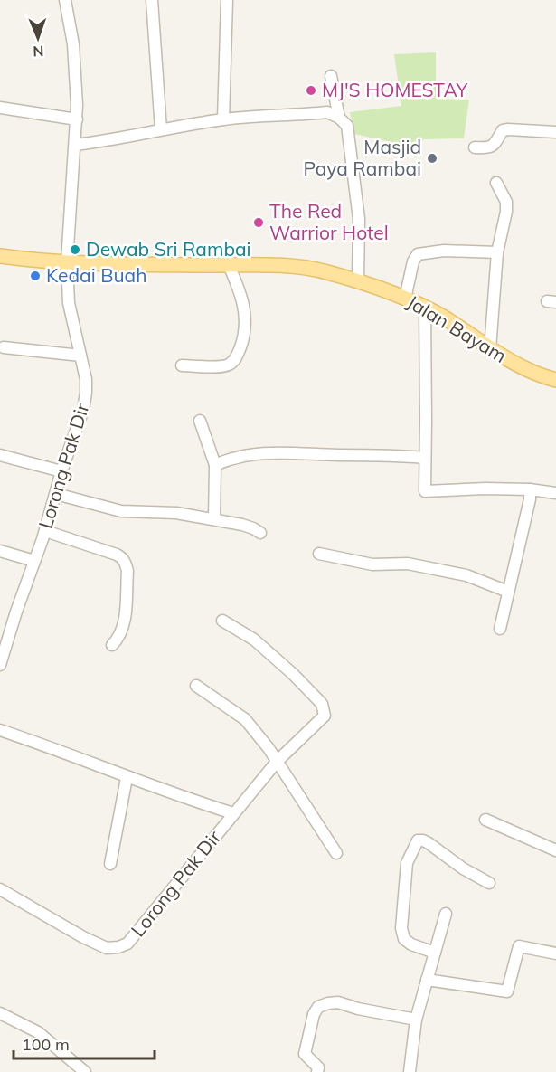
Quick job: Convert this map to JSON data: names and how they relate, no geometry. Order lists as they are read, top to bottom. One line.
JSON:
{"streets":{"main road":["Jalan Bayam"],"street":["Lorong Pak Dir"]},"crossings":[["Jalan Bayam","Lorong Pak Dir"]],"places":["MJ'S HOMESTAY","Masjid Paya Rambai","The Red Warrior Hotel","Dewab Sri Rambai","Kedai Buah"],"scale_bar":"100 m","north":"bottom"}
